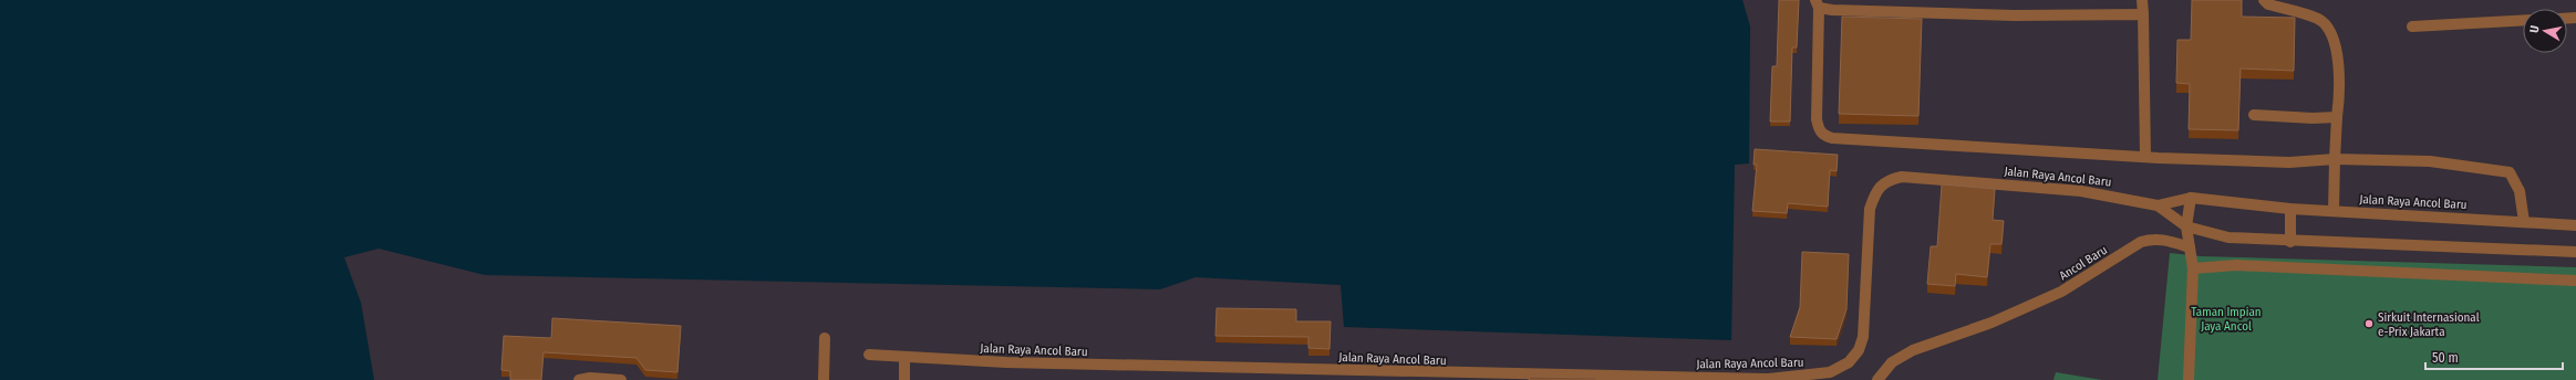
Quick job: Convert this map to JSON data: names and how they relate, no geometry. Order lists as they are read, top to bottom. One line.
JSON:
{"streets":{"lane":["Jalan Raya Ancol Baru","Ancol Baru"]},"parks":["Taman Impian Jaya Ancol"],"places":["Sirkuit Internasional e-Prix Jakarta"],"scale_bar":"50 m","north":"left"}
